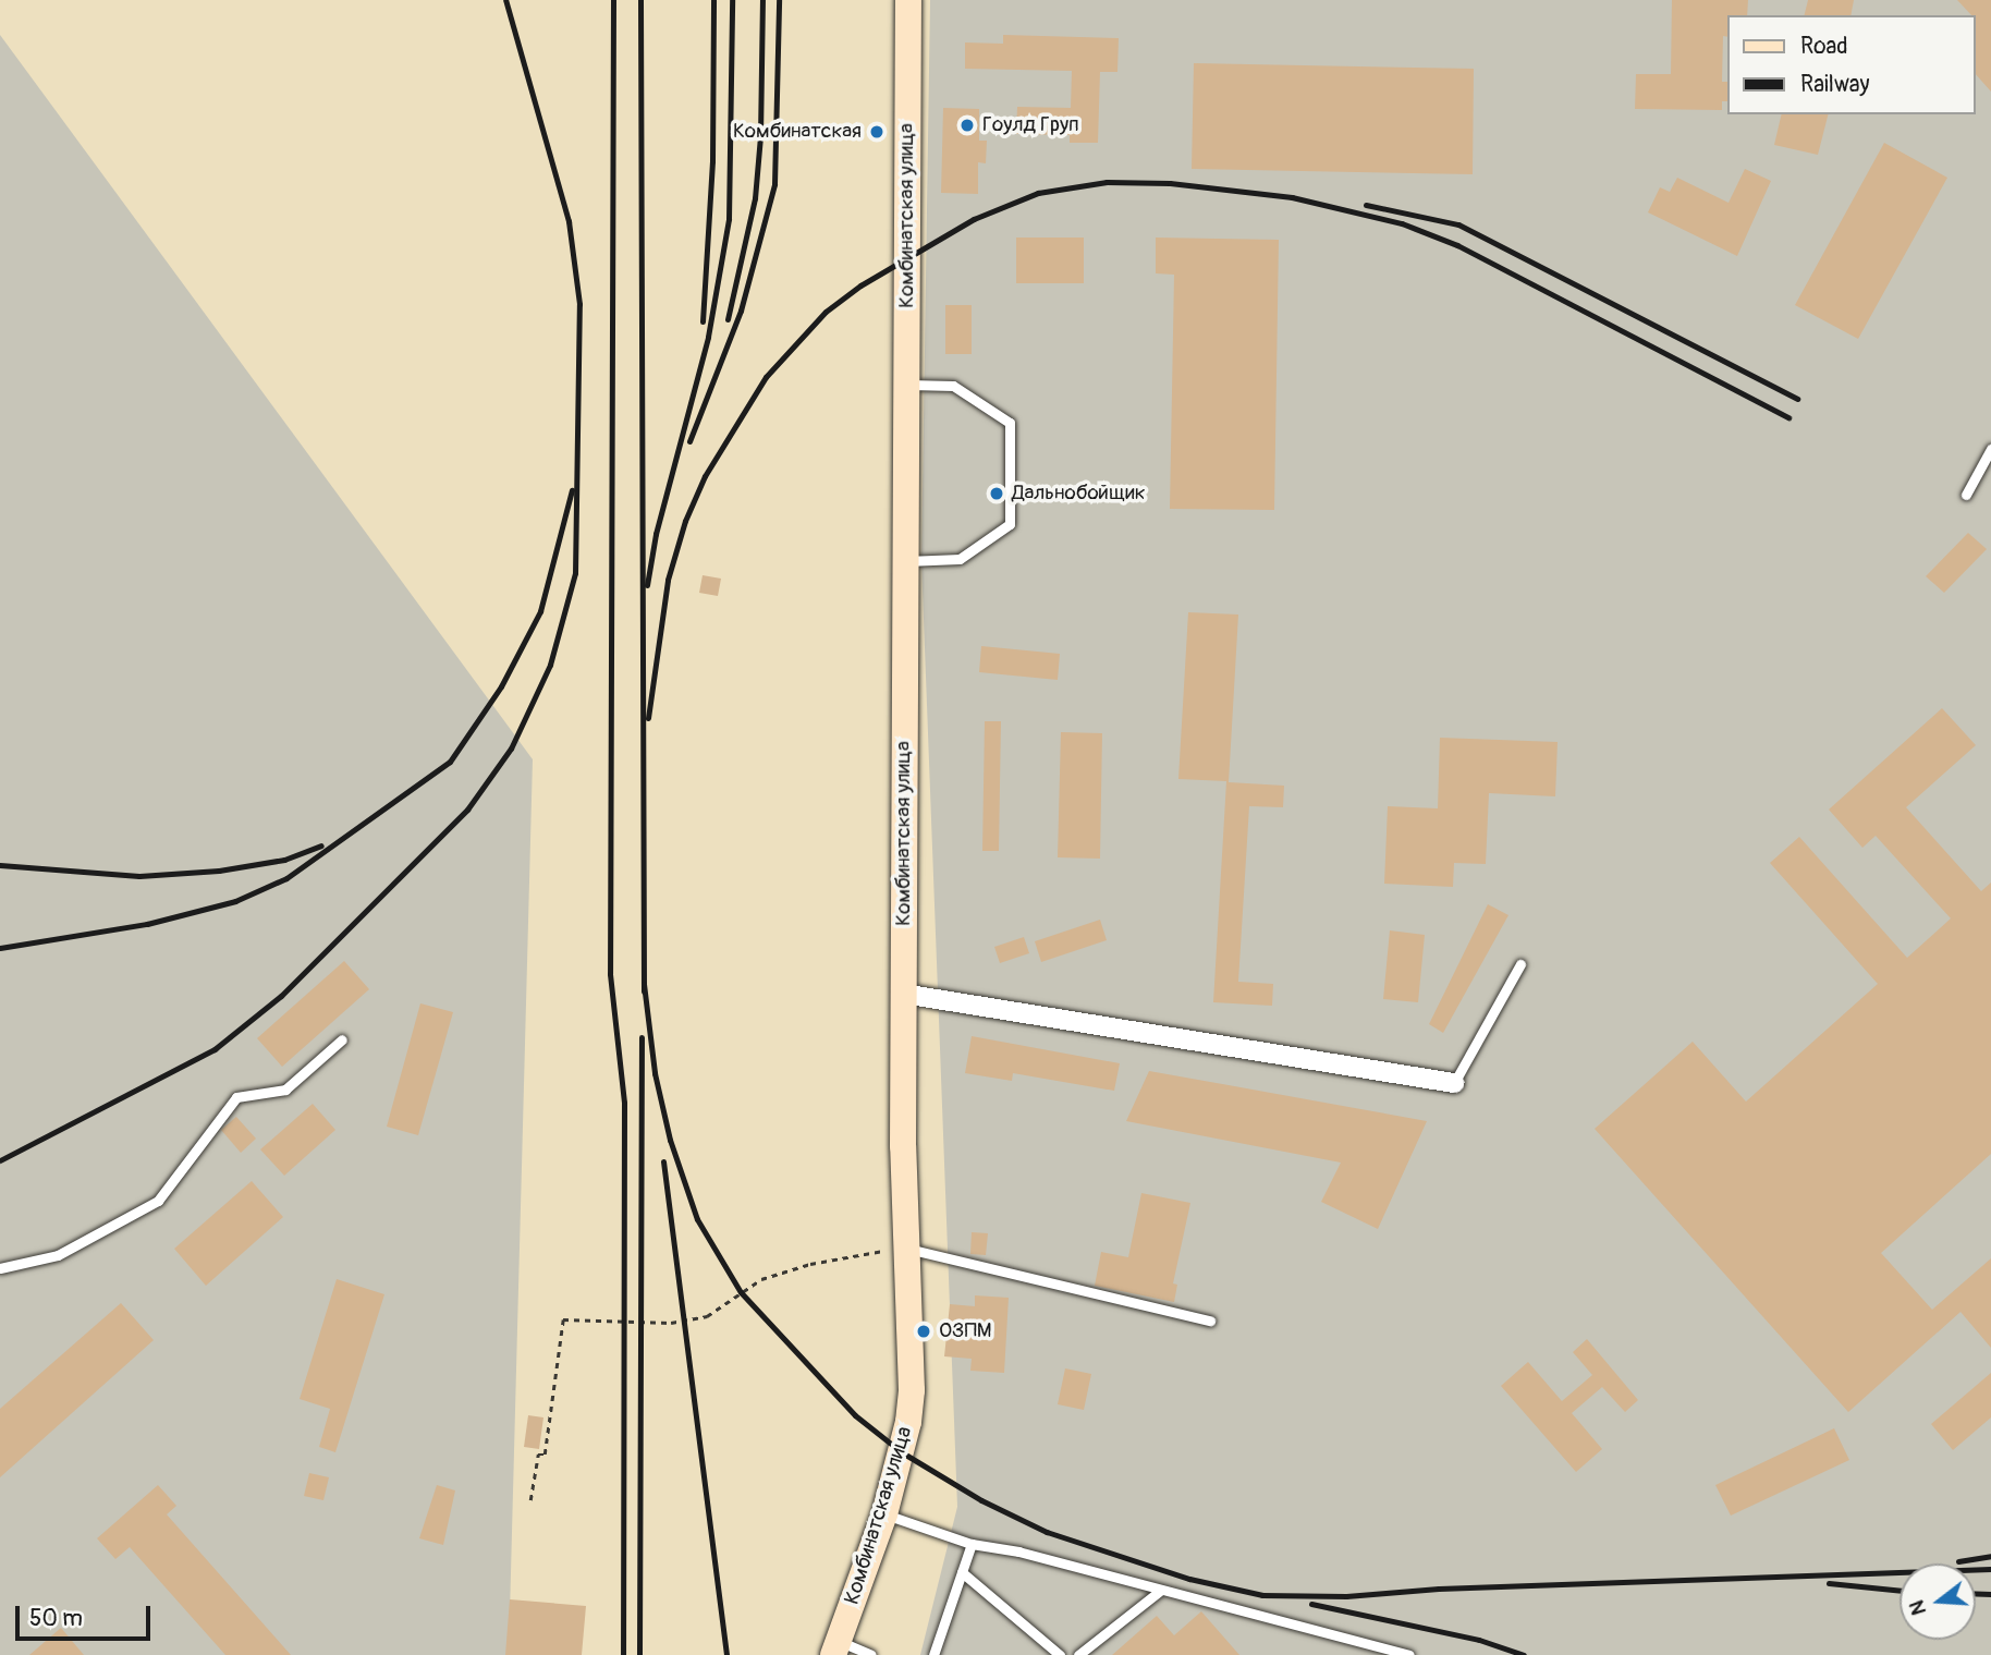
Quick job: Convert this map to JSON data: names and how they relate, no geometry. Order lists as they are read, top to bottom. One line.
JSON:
{"streets":{"main road":["Комбинатская улица"]},"places":["Гоулд Груп","Комбинатская","Дальнобойщик","ОЗПМ"],"legend":["Road","Railway"],"scale_bar":"50 m","north":"left"}
